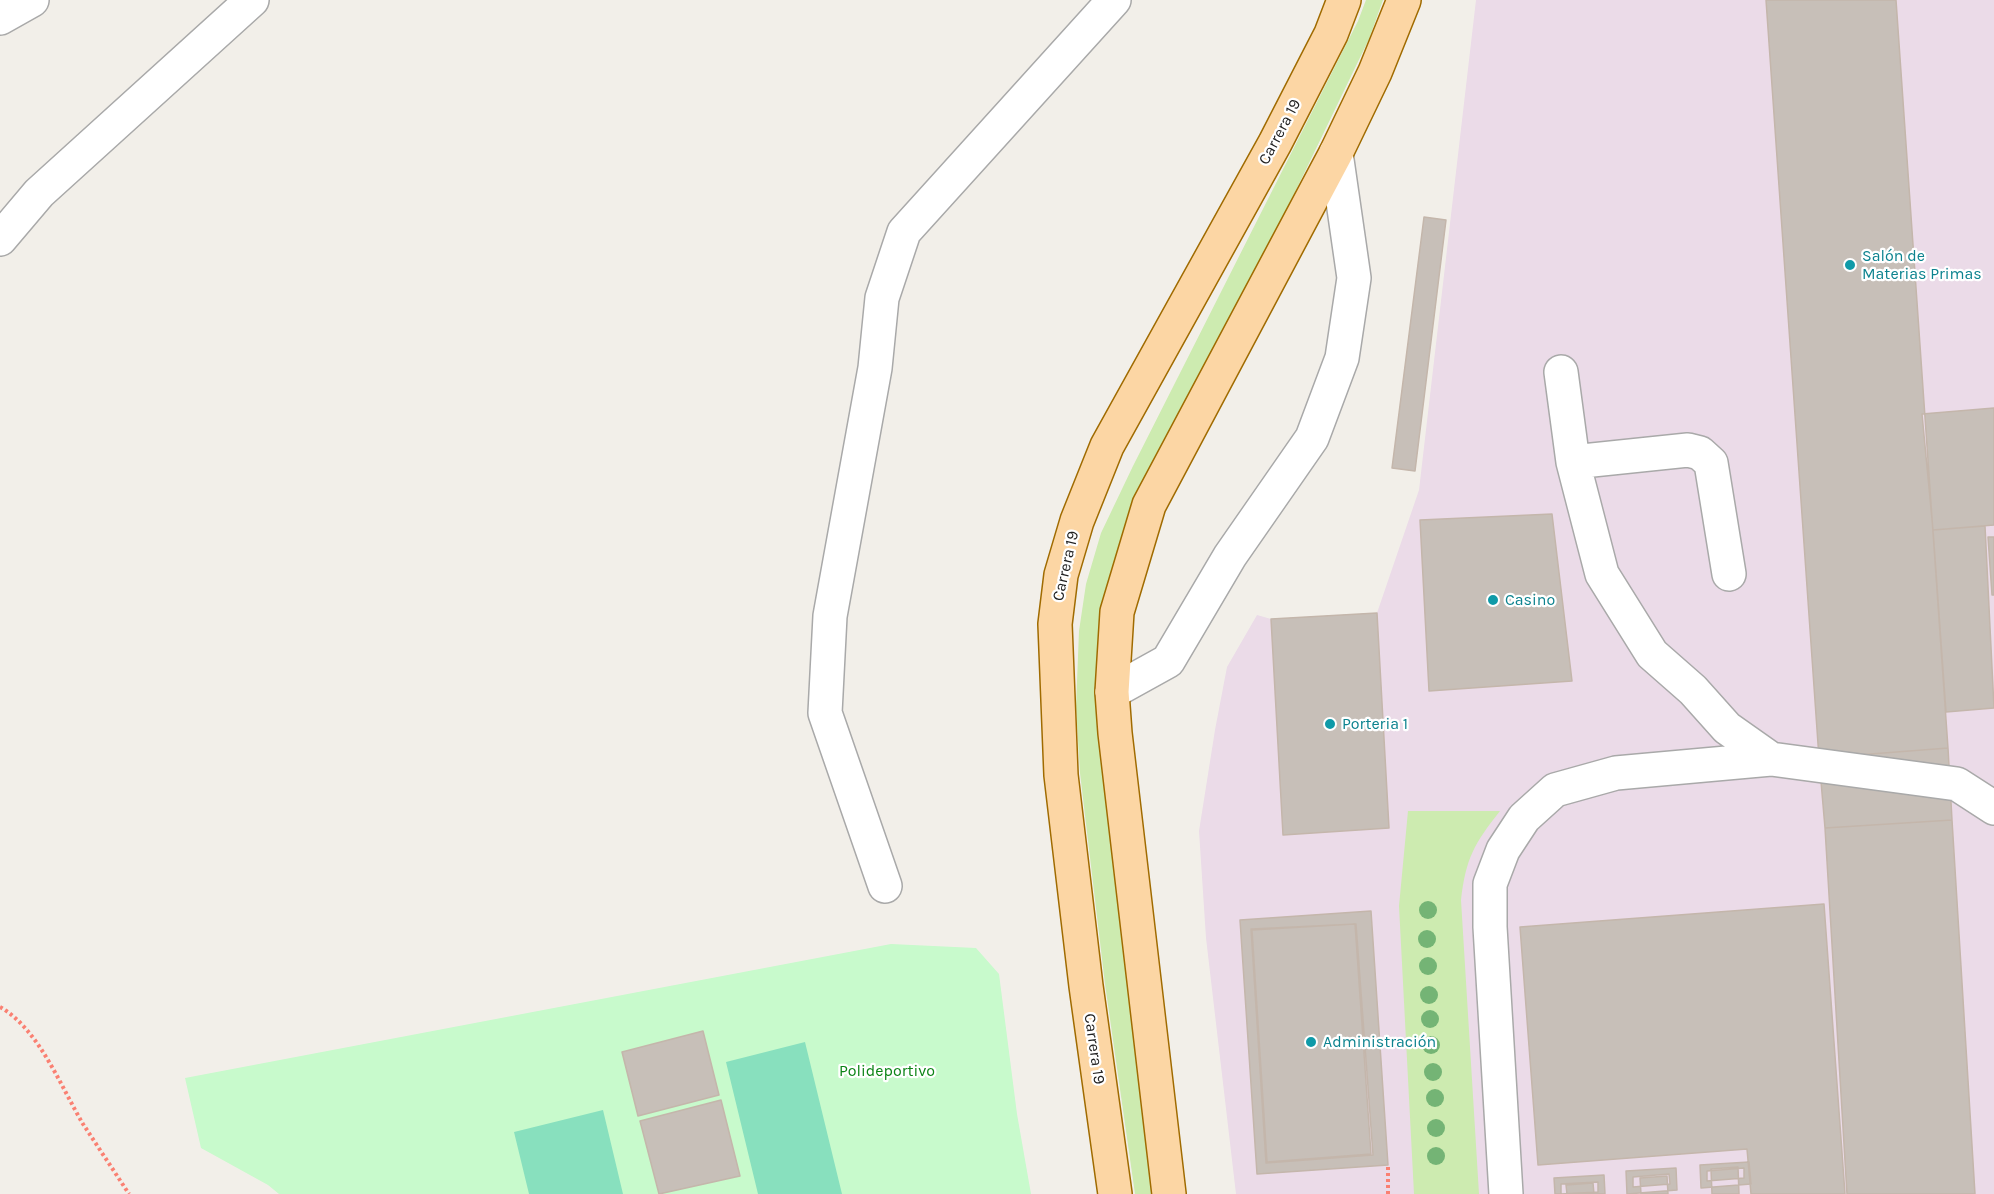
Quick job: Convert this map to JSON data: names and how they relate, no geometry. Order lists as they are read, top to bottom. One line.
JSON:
{"streets":{"main road":["Carrera 19"]},"parks":["Polideportivo"],"places":["Salón de Materias Primas","Casino","Porteria 1","Administración"]}
